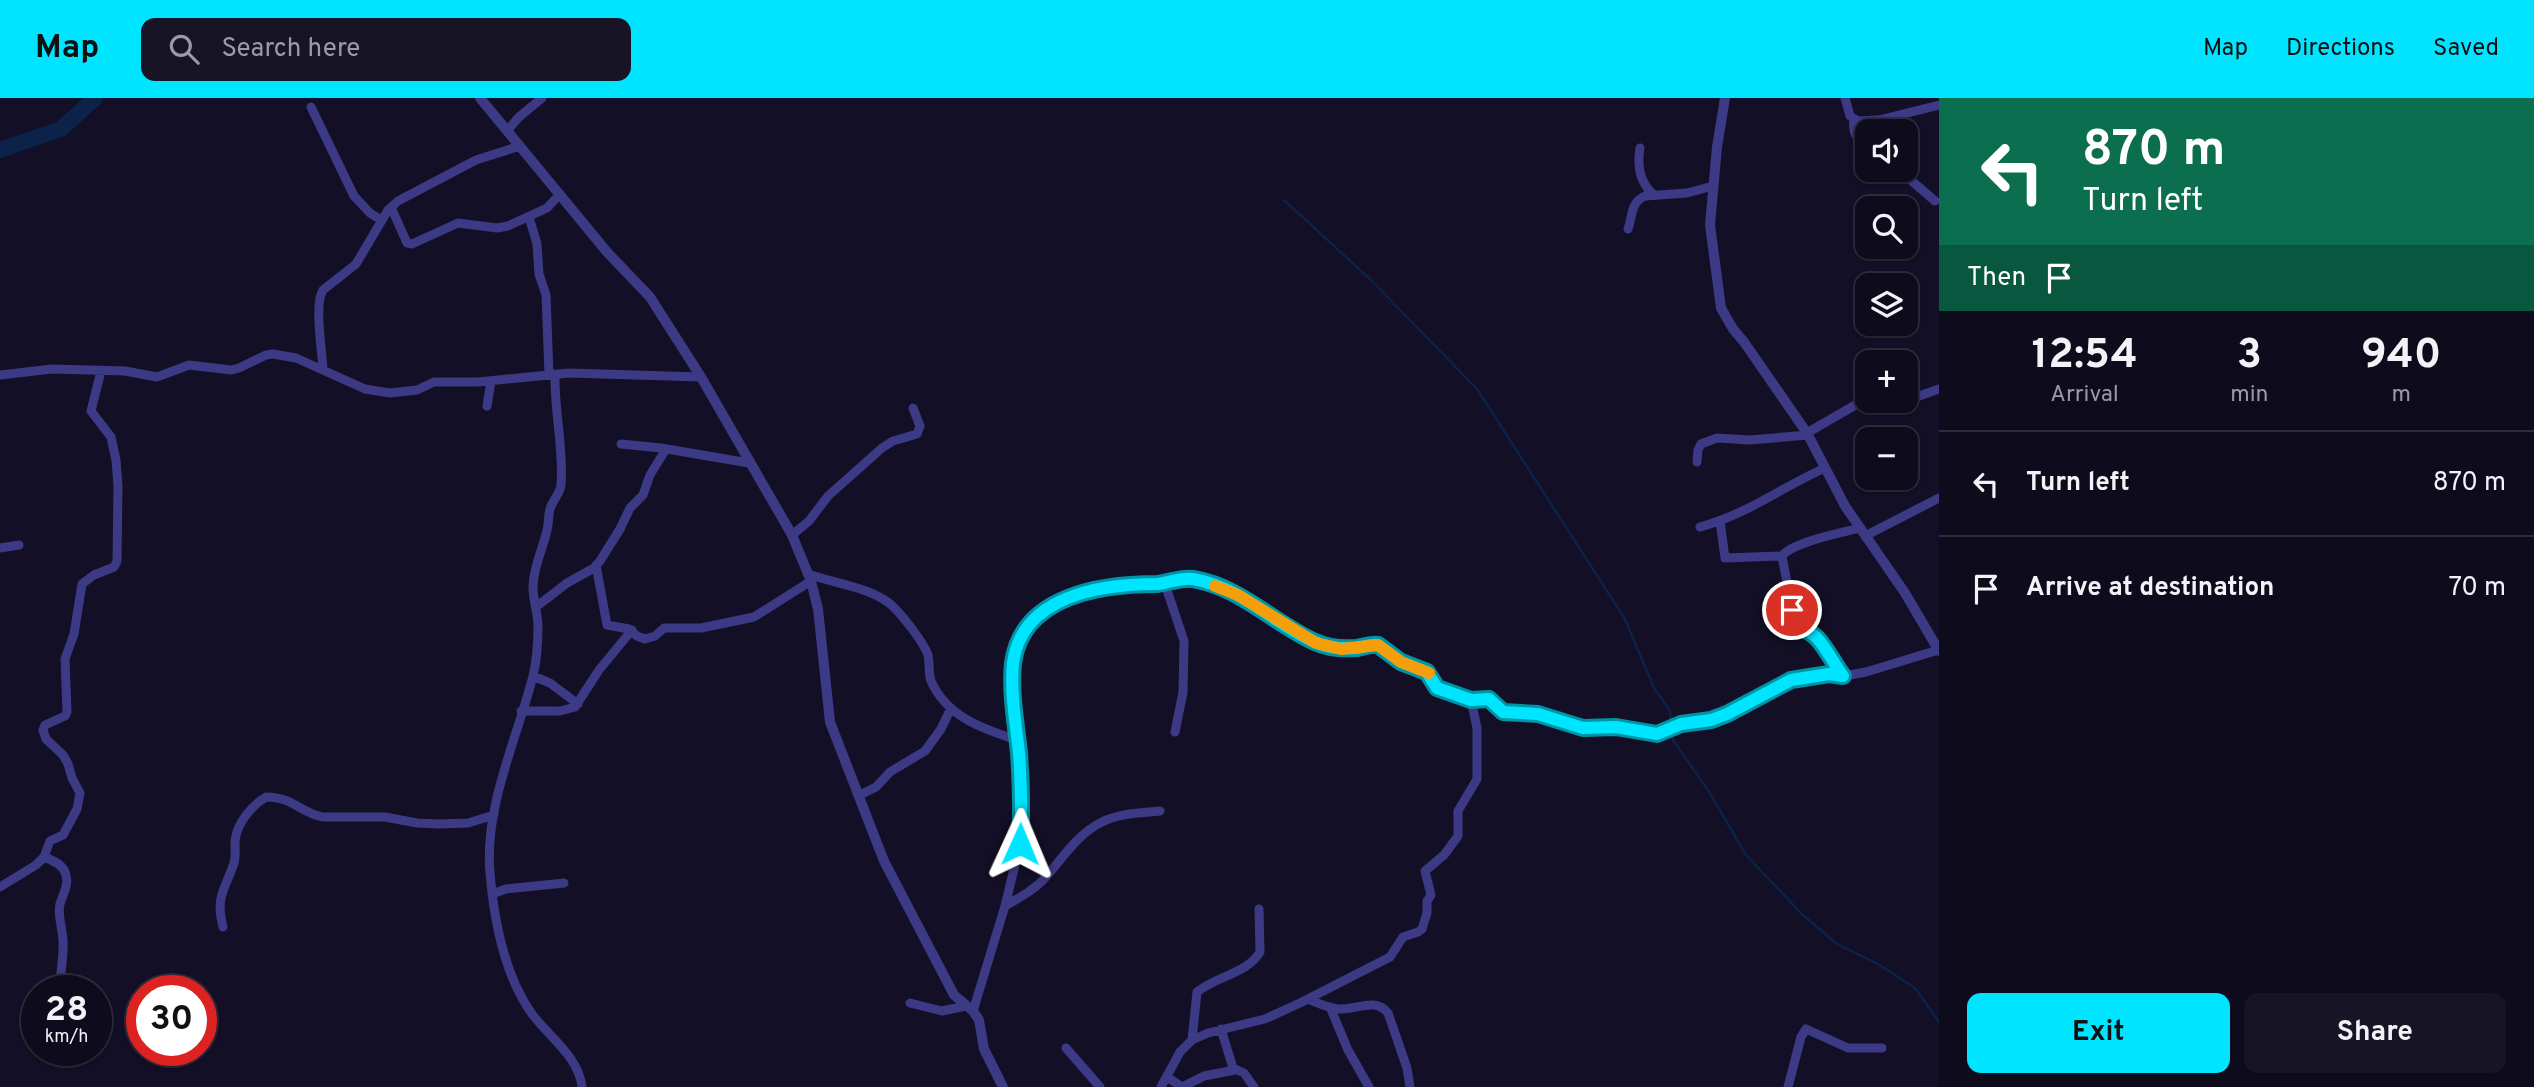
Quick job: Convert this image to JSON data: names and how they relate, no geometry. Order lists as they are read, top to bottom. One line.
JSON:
{"page":{"header":"Map","search":"Search here","nav":["Map","Directions","Saved"],"turn":["870 m","Turn left"],"map_buttons":["+","−"],"then":"Then","eta":["12:54","Arrival","3","min","940","m"],"list":[{"name":"Turn left","value":"870 m"},{"name":"Arrive at destination","value":"70 m"}],"speed":"28 km/h","limit":"30","buttons":["Exit","Share"]}}
